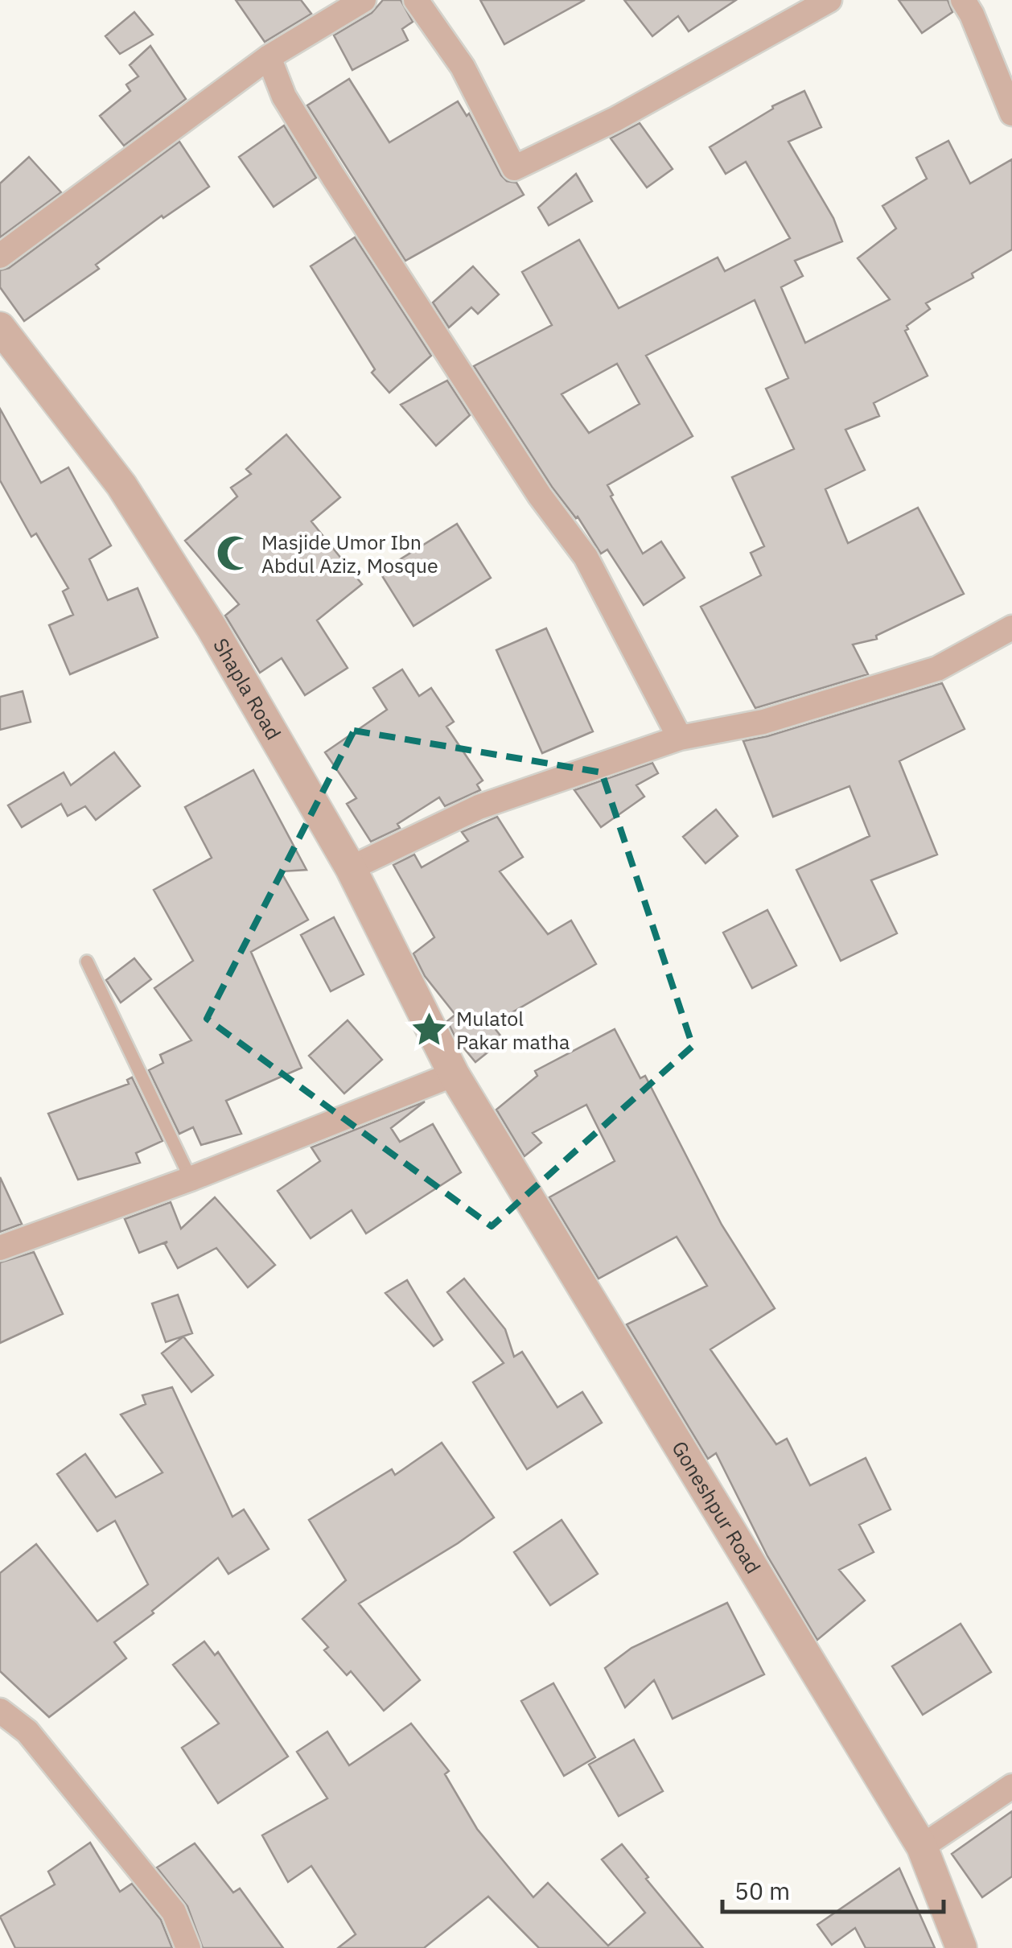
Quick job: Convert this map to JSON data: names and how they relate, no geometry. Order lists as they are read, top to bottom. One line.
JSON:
{"streets":{"street":["Shapla Road","Goneshpur Road"]},"crossings":[["Shapla Road","Goneshpur Road"]],"places":{"mosque":["Masjide Umor Ibn Abdul Aziz, Mosque"],"place":["Mulatol Pakar matha"]},"scale_bar":"50 m"}
